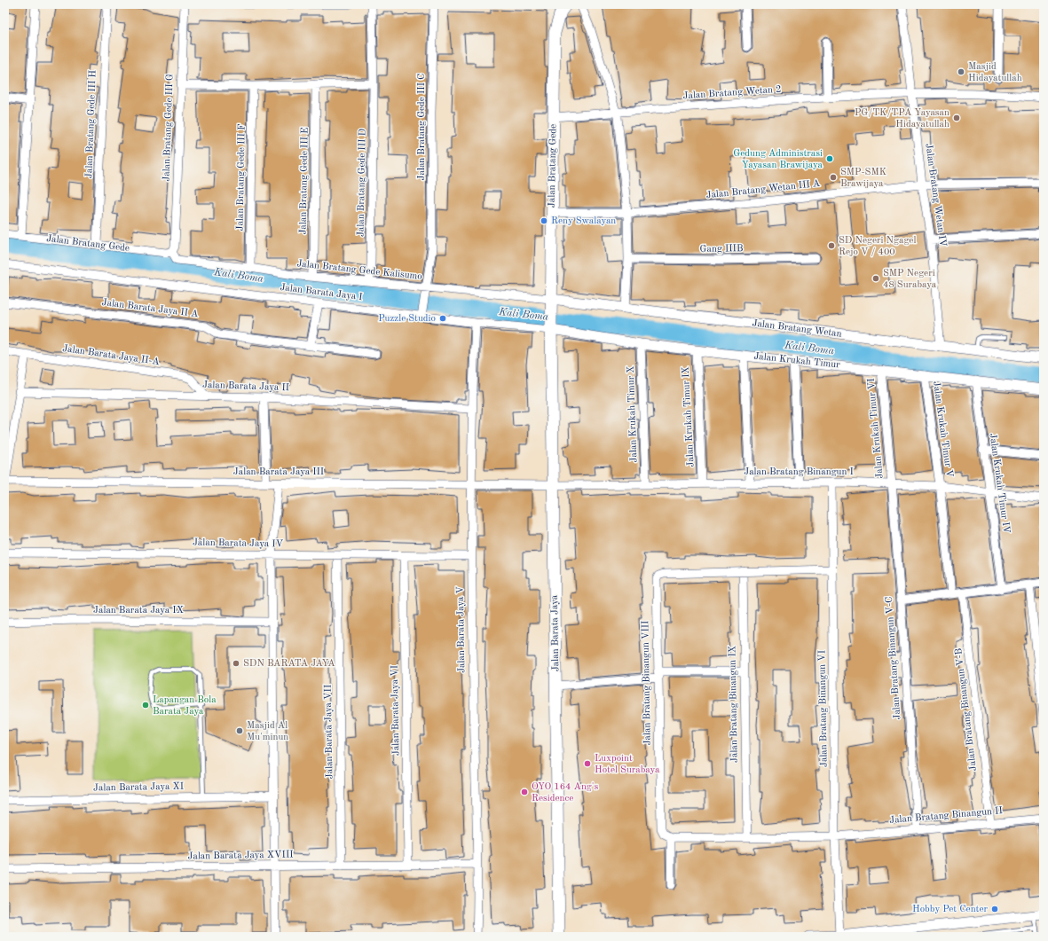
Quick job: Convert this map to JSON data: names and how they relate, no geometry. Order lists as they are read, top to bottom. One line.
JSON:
{"streets":{"main road":["Jalan Bratang Gede","Jalan Barata Jaya"],"street":["Jalan Bratang Wetan 2","Jalan Bratang Gede III H","Jalan Bratang Gede III C","Jalan Bratang Gede III G","Jalan Bratang Gede III F","Jalan Bratang Gede III E","Jalan Bratang Gede III D","Jalan Bratang Wetan III A","Jalan Bratang Wetan IV","Gang IIIB","Jalan Bratang Gede Kalisumo","Jalan Barata Jaya I","Jalan Barata Jaya II A","Jalan Bratang Wetan","Jalan Barata Jaya II-A","Jalan Krukah Timur","Jalan Barata Jaya II","Jalan Krukah Timur X","Jalan Krukah Timur IX","Jalan Krukah Timur VI","Jalan Krukah Timur V","Jalan Barata Jaya III","Jalan Bratang Binangun I","Jalan Krukah Timur IV","Jalan Barata Jaya IV","Jalan Barata Jaya IX","Jalan Barata Jaya V","Jalan Bratang Binangun V-C","Jalan Bratang Binangun VIII","Jalan Bratang Binangun IX","Jalan Bratang Binangun VI","Jalan Bratang Binangun V-B","Jalan Barata Jaya VI","Jalan Barata Jaya VII","Jalan Barata Jaya XI","Jalan Bratang Binangun II","Jalan Barata Jaya XVIII"]},"crossings":[["Jalan Bratang Wetan 2","Jalan Bratang Gede"],["Jalan Bratang Wetan 2","Jalan Bratang Wetan IV"],["Jalan Bratang Gede III H","Jalan Bratang Gede"],["Jalan Bratang Gede III C","Jalan Bratang Gede Kalisumo"],["Jalan Bratang Gede III C","Jalan Barata Jaya I"],["Jalan Bratang Gede III G","Jalan Bratang Gede"],["Jalan Bratang Gede III G","Jalan Bratang Gede Kalisumo"],["Jalan Bratang Gede","Jalan Bratang Wetan III A"],["Jalan Bratang Gede","Jalan Bratang Gede Kalisumo"],["Jalan Bratang Gede","Jalan Barata Jaya I"],["Jalan Bratang Gede","Jalan Bratang Wetan"],["Jalan Bratang Gede","Jalan Krukah Timur"],["Jalan Bratang Gede","Jalan Barata Jaya"],["Jalan Bratang Gede III F","Jalan Bratang Gede Kalisumo"],["Jalan Bratang Gede III E","Jalan Bratang Gede Kalisumo"],["Jalan Bratang Gede III D","Jalan Bratang Gede Kalisumo"],["Jalan Bratang Wetan III A","Jalan Bratang Wetan IV"],["Jalan Bratang Wetan IV","Jalan Bratang Wetan"],["Jalan Bratang Gede Kalisumo","Jalan Bratang Wetan"],["Jalan Barata Jaya I","Jalan Krukah Timur"],["Jalan Barata Jaya I","Jalan Barata Jaya V"],["Jalan Barata Jaya I","Jalan Barata Jaya"],["Jalan Barata Jaya II-A","Jalan Barata Jaya II"],["Jalan Krukah Timur","Jalan Krukah Timur X"],["Jalan Krukah Timur","Jalan Krukah Timur IX"],["Jalan Krukah Timur","Jalan Krukah Timur VI"],["Jalan Krukah Timur","Jalan Krukah Timur V"],["Jalan Krukah Timur","Jalan Krukah Timur IV"],["Jalan Krukah Timur","Jalan Barata Jaya"],["Jalan Barata Jaya II","Jalan Barata Jaya V"],["Jalan Krukah Timur X","Jalan Bratang Binangun I"],["Jalan Krukah Timur IX","Jalan Bratang Binangun I"],["Jalan Krukah Timur VI","Jalan Bratang Binangun I"],["Jalan Krukah Timur VI","Jalan Bratang Binangun V-C"],["Jalan Krukah Timur V","Jalan Bratang Binangun I"],["Jalan Barata Jaya III","Jalan Bratang Binangun I"],["Jalan Barata Jaya III","Jalan Barata Jaya V"],["Jalan Barata Jaya III","Jalan Barata Jaya"],["Jalan Bratang Binangun I","Jalan Krukah Timur IV"],["Jalan Bratang Binangun I","Jalan Barata Jaya"],["Jalan Bratang Binangun I","Jalan Bratang Binangun V-C"],["Jalan Bratang Binangun I","Jalan Bratang Binangun VI"],["Jalan Barata Jaya IV","Jalan Barata Jaya V"],["Jalan Barata Jaya IV","Jalan Barata Jaya VI"],["Jalan Barata Jaya IV","Jalan Barata Jaya VII"],["Jalan Barata Jaya V","Jalan Barata Jaya XVIII"],["Jalan Bratang Binangun V-C","Jalan Bratang Binangun II"],["Jalan Bratang Binangun VIII","Jalan Bratang Binangun IX"],["Jalan Bratang Binangun VIII","Jalan Bratang Binangun VI"],["Jalan Bratang Binangun VI","Jalan Bratang Binangun II"],["Jalan Bratang Binangun V-B","Jalan Bratang Binangun II"],["Jalan Barata Jaya VI","Jalan Barata Jaya XVIII"],["Jalan Barata Jaya VII","Jalan Barata Jaya XVIII"]],"water":["Kali Boma"],"places":["Masjid Hidayatullah","PG/TK/TPA Yayasan Hidayatullah","Gedung Administrasi Yayasan Brawijaya","SMP-SMK Brawijaya","Reny Swalayan","SD Negeri Ngagel Rejo V / 400","SMP Negeri 48 Surabaya","Puzzle Studio","SDN BARATA JAYA","Lapangan Bola Barata Jaya","Masjid Al Mu'minun","Luxpoint Hotel Surabaya","OYO 164 Ang's Residence","Hobby Pet Center"]}
